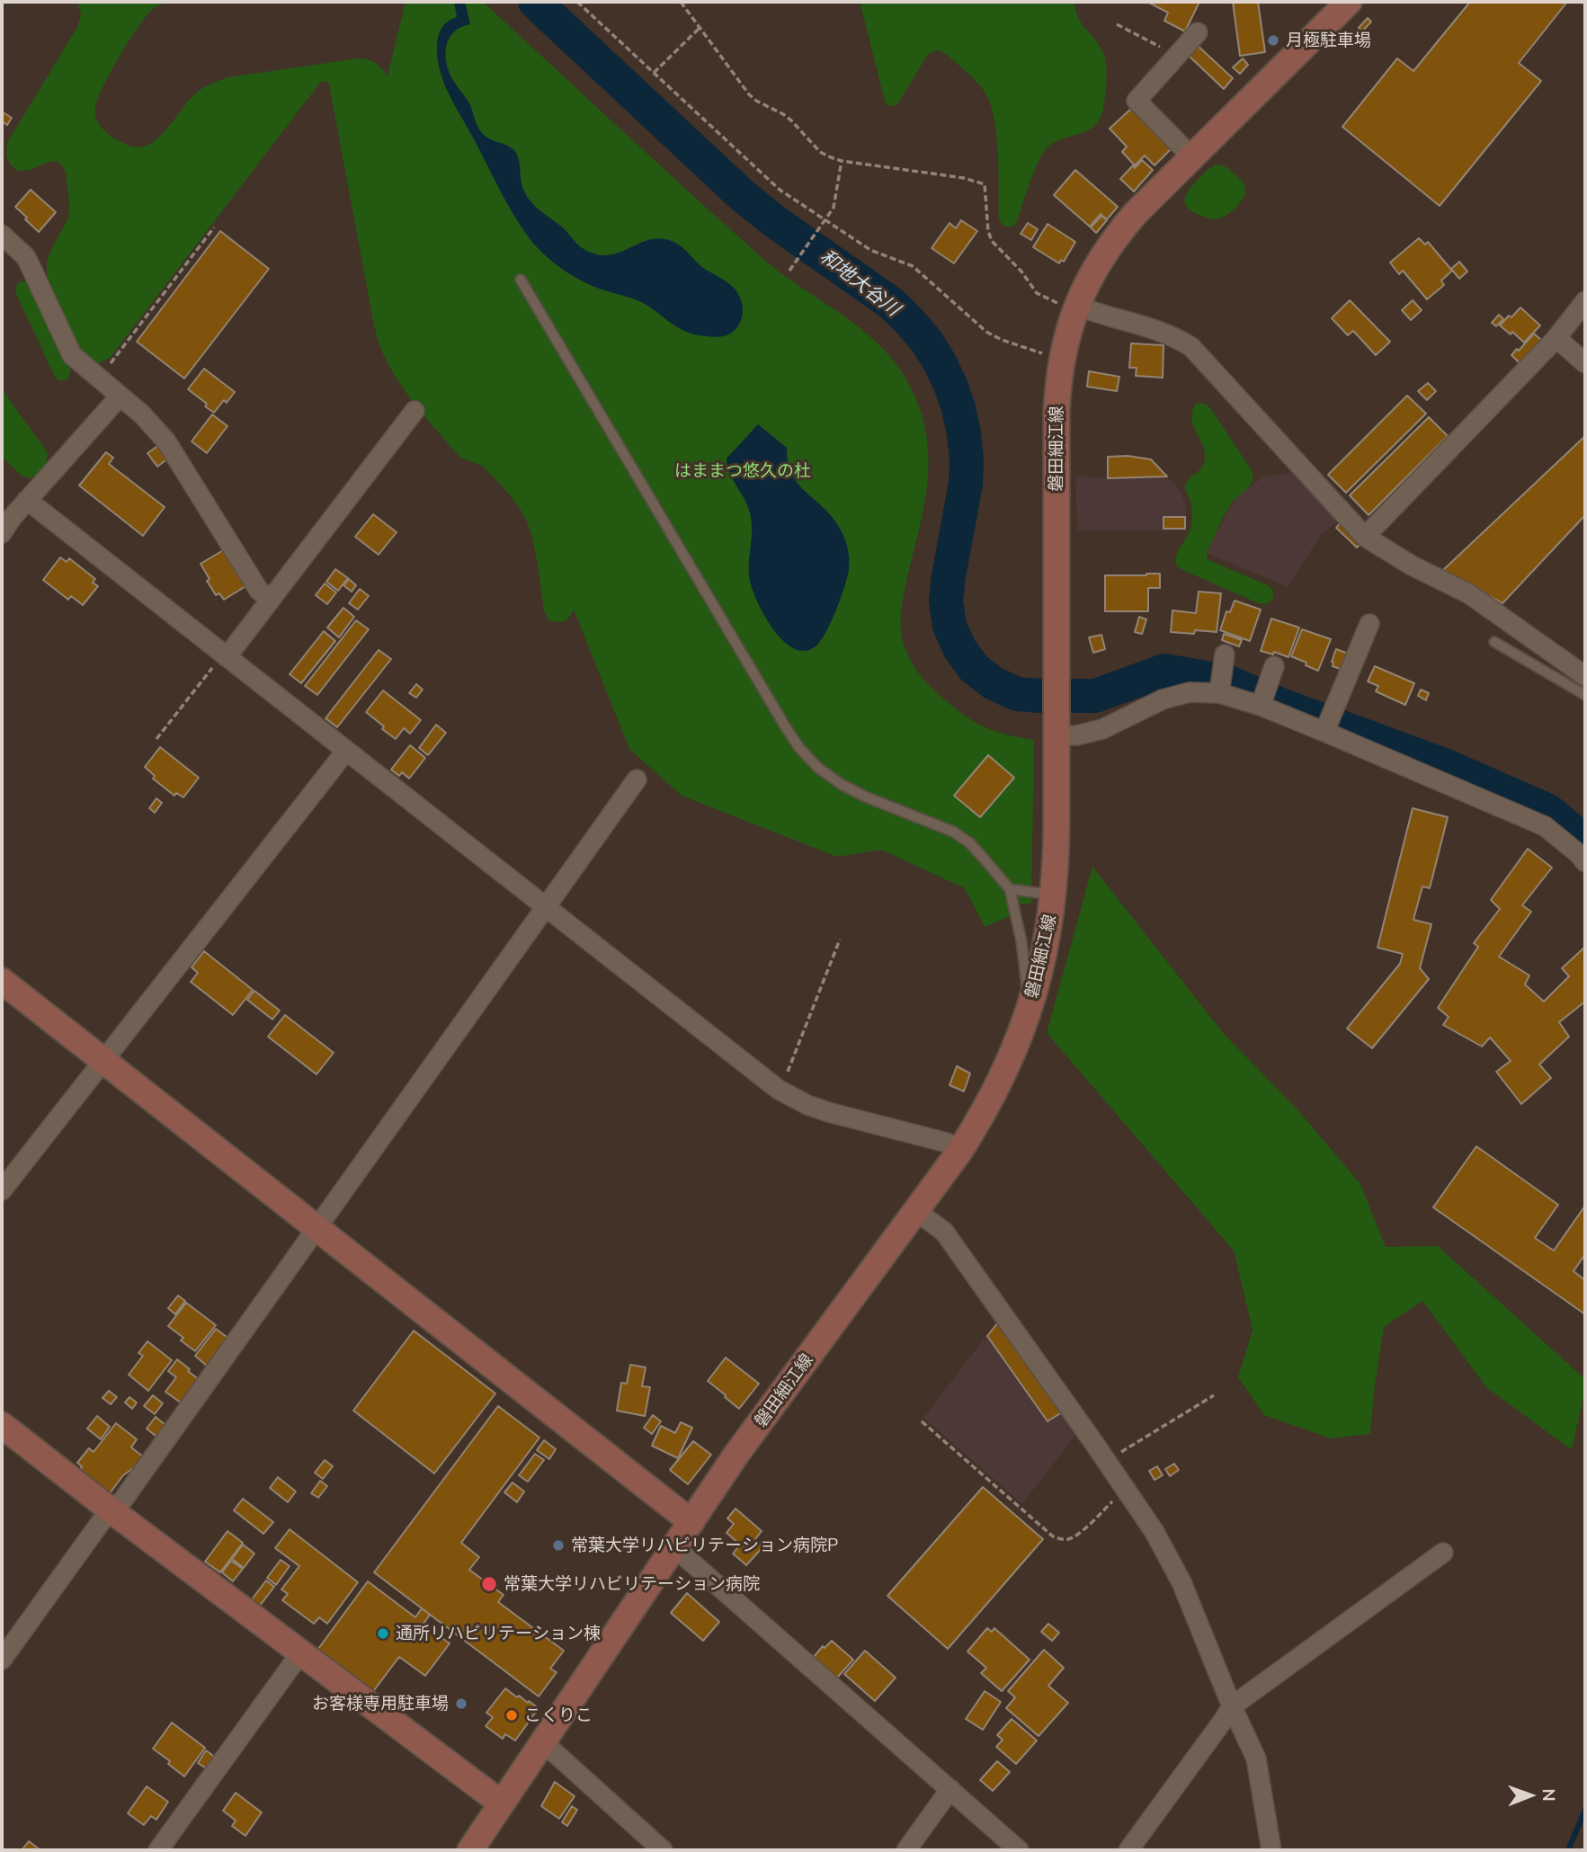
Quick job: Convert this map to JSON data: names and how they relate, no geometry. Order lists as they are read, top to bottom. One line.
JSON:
{"streets":{"main road":["磐田細江線"]},"water":["和地大谷川"],"parks":["はままつ悠久の杜"],"places":["月極駐車場","常葉大学リハビリテーション病院P","常葉大学リハビリテーション病院","通所リハビリテーション棟","お客様専用駐車場","こくりこ"],"north":"right"}
